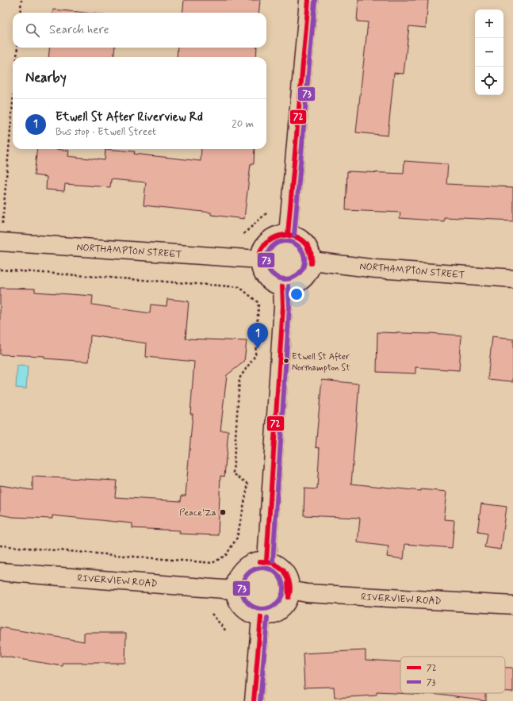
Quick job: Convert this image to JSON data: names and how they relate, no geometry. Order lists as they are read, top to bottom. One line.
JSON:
{"streets":{"street":["NORTHAMPTON STREET","RIVERVIEW ROAD"]},"places":["Etwell St After Northampton St","Peace'Za"],"lines":["transit line 72","transit line 73"],"legend":["72","73"],"page":{"map_buttons":["+","−"],"search":"Search here","heading":"Nearby","list":[{"mark":"1","name":"Etwell St After Riverview Rd","note":"Bus stop · Etwell Street","value":"20 m"}],"pins":"1"}}
